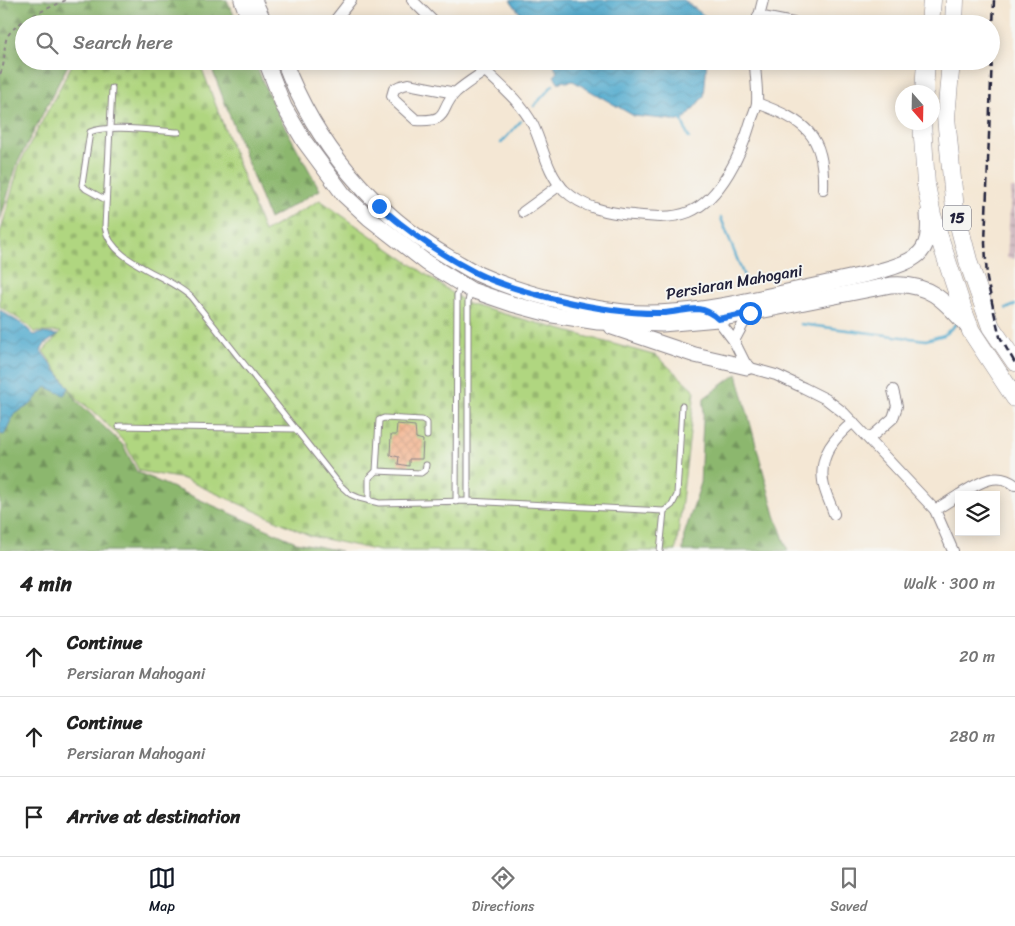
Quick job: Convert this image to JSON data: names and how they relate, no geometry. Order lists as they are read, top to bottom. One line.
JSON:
{"streets":{"highway":["15"],"main road":["Persiaran Mahogani"]},"crossings":[["15","Persiaran Mahogani"]],"north":"bottom","page":{"search":"Search here","heading":["4 min","Walk · 300 m"],"list":[["Continue","Persiaran Mahogani","20 m"],["Continue","Persiaran Mahogani","280 m"],"Arrive at destination"],"nav":["Map","Directions","Saved"]}}
